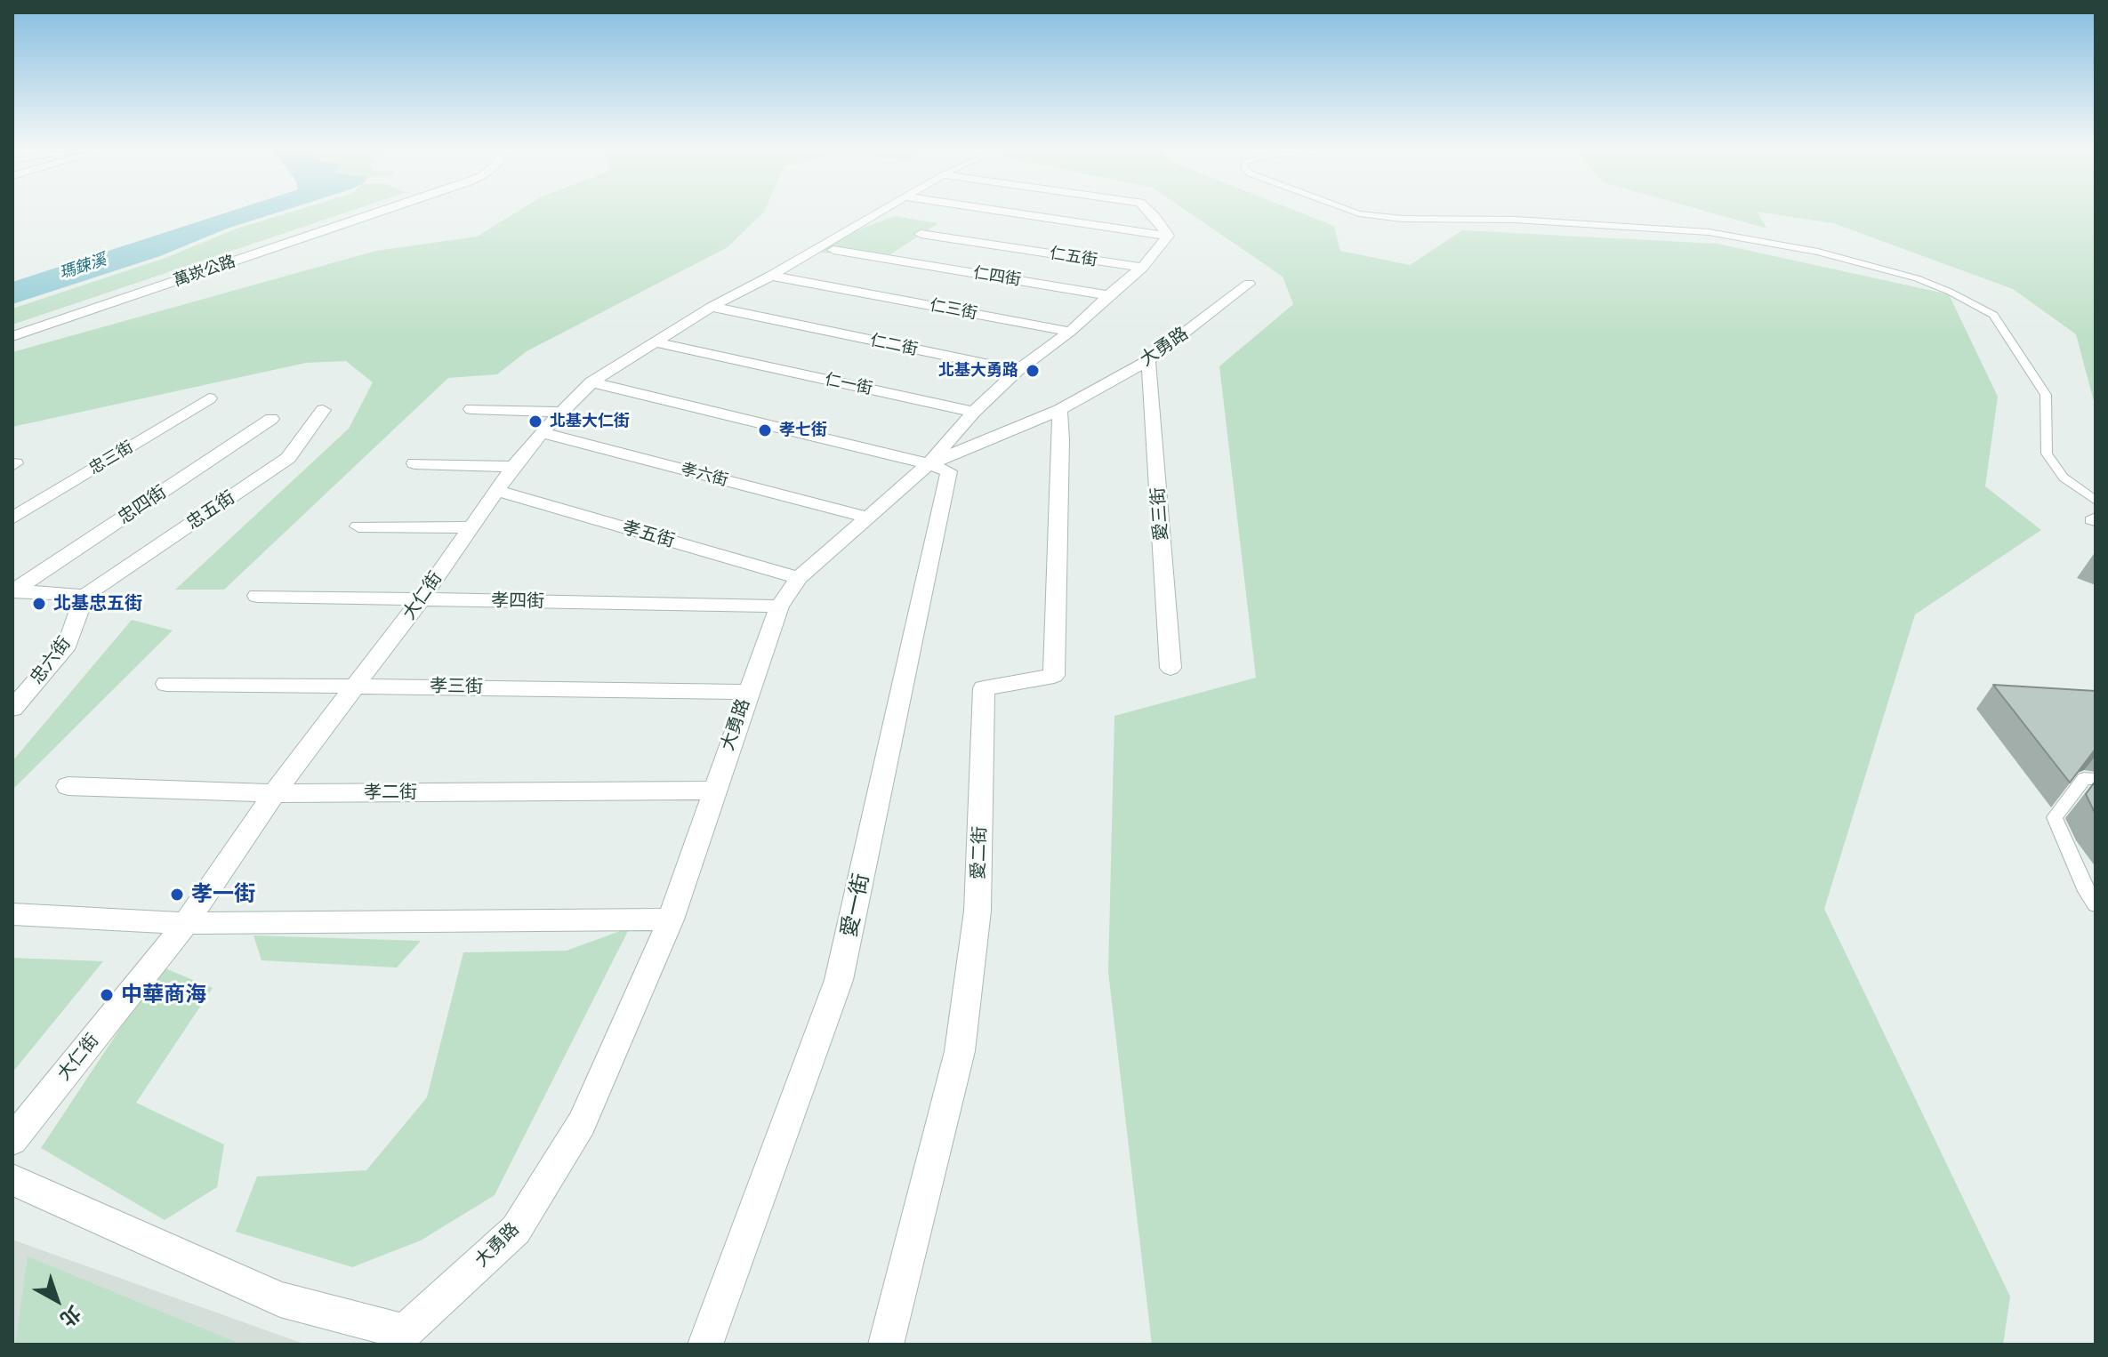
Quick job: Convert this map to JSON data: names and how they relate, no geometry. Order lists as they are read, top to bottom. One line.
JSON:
{"streets":{"street":["仁五街","萬崁公路","仁四街","仁三街","仁二街","大勇路","仁一街","忠三街","孝六街","忠四街","忠五街","愛三街","孝五街","大仁街","孝四街","忠六街","孝三街","孝二街","愛二街","愛一街"]},"crossings":[["仁三街","大仁街"],["仁二街","大仁街"],["大勇路","孝六街"],["大勇路","愛三街"],["大勇路","孝五街"],["大勇路","孝四街"],["大勇路","孝三街"],["大勇路","孝二街"],["大勇路","愛二街"],["大勇路","愛一街"],["仁一街","大仁街"],["孝六街","大仁街"],["忠五街","忠六街"],["孝五街","大仁街"],["大仁街","孝四街"],["大仁街","孝三街"],["大仁街","孝二街"]],"water":["瑪鋉溪"],"places":["北基大勇路","北基大仁街","孝七街","北基忠五街","孝一街","中華商海"],"north":"bottom right"}
